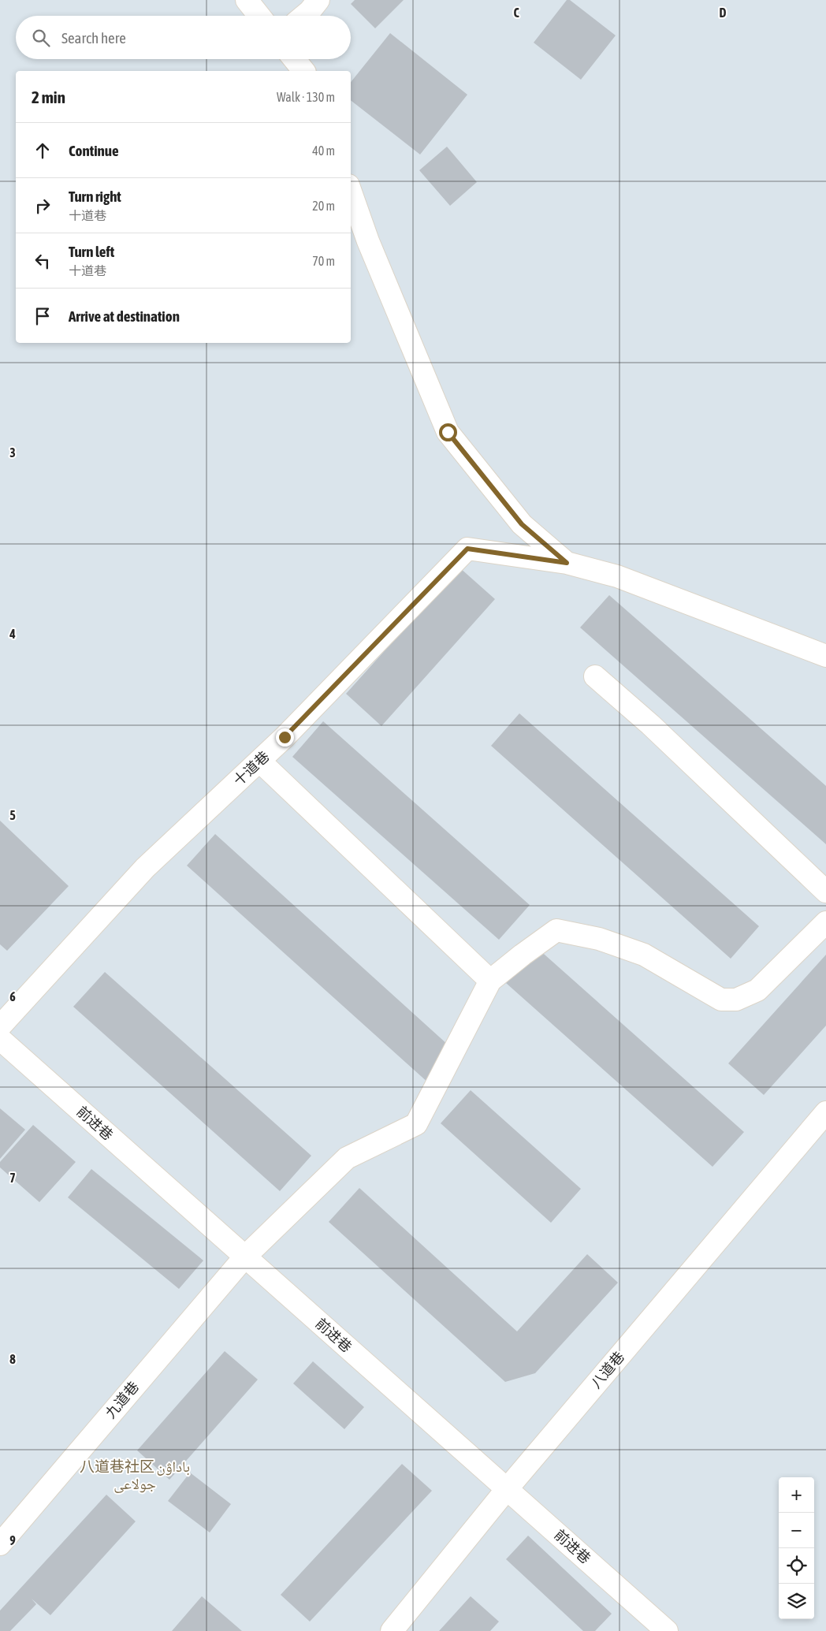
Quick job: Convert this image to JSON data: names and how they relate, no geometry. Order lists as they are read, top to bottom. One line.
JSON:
{"streets":{"street":["十道巷","前进巷","八道巷","九道巷"]},"crossings":[["前进巷","八道巷"],["前进巷","九道巷"]],"districts":["八道巷社区 باداۋن جولاعى"],"page":{"search":"Search here","heading":["2 min","Walk · 130 m"],"list":[["Continue","40 m"],["Turn right","十道巷","20 m"],["Turn left","十道巷","70 m"],"Arrive at destination"],"map_buttons":["+","−"]},"grid":{"columns":["C","D"],"rows":["3","4","5","6","7","8","9"]}}
